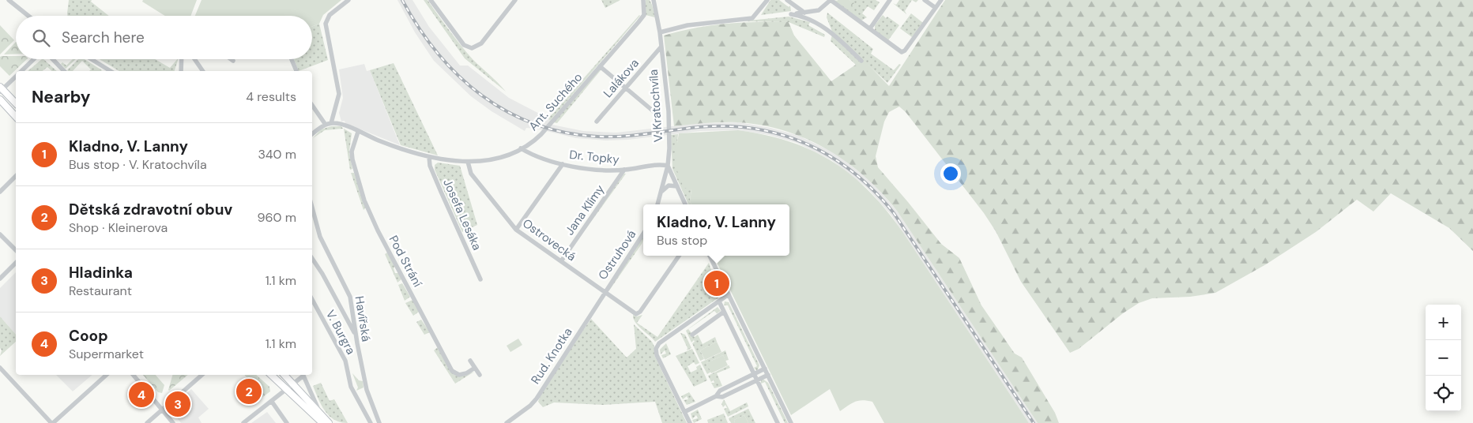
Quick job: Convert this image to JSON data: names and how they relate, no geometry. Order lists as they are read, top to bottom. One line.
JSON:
{"streets":{"street":["Lalákova","Ant. Suchého","V. Kratochvíla","Dr. Topky","Jana Klímy","Josefa Lesáka","Ostrovecká","Ostruhová","Pod Strání","Havířská","V. Burgra","Rud. Knotka"]},"crossings":[["Lalákova","V. Kratochvíla"],["Ant. Suchého","Dr. Topky"],["Ant. Suchého","Josefa Lesáka"],["Ant. Suchého","Ostrovecká"],["Ant. Suchého","Pod Strání"],["V. Kratochvíla","Dr. Topky"],["Dr. Topky","Jana Klímy"],["Jana Klímy","Ostrovecká"],["Ostrovecká","Ostruhová"],["Ostrovecká","Rud. Knotka"],["Ostruhová","Rud. Knotka"]],"page":{"search":"Search here","heading":["Nearby","4 results"],"list":[{"mark":"1","name":"Kladno, V. Lanny","note":"Bus stop · V. Kratochvíla","value":"340 m"},{"mark":"2","name":"Dětská zdravotní obuv","note":"Shop · Kleinerova","value":"960 m"},{"mark":"3","name":"Hladinka","note":"Restaurant","value":"1.1 km"},{"mark":"4","name":"Coop","note":"Supermarket","value":"1.1 km"}],"popup":["Kladno, V. Lanny","Bus stop"],"pins":["1","2","4","3"],"map_buttons":["+","−"]}}
